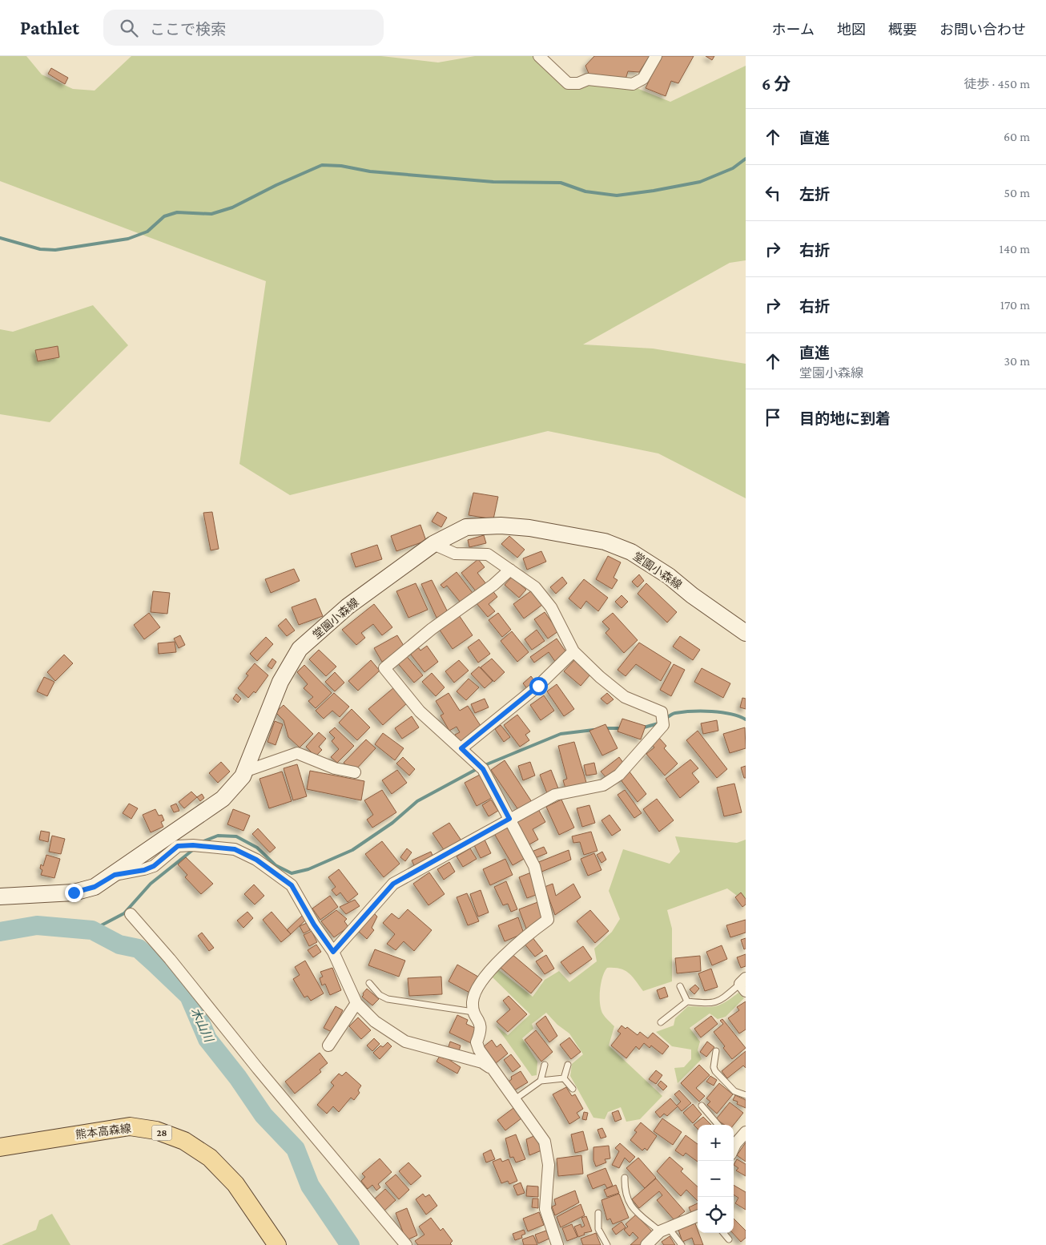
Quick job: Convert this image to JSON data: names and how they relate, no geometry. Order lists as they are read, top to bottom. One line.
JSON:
{"streets":{"main road":["堂園小森線","熊本高森線","28"]},"water":["木山川"],"page":{"header":"Pathlet","search":"ここで検索","nav":["ホーム","地図","概要","お問い合わせ"],"heading":["6 分","徒歩 · 450 m"],"list":[["直進","60 m"],["左折","50 m"],["右折","140 m"],["右折","170 m"],["直進","堂園小森線","30 m"],"目的地に到着"],"map_buttons":["+","−"]}}
